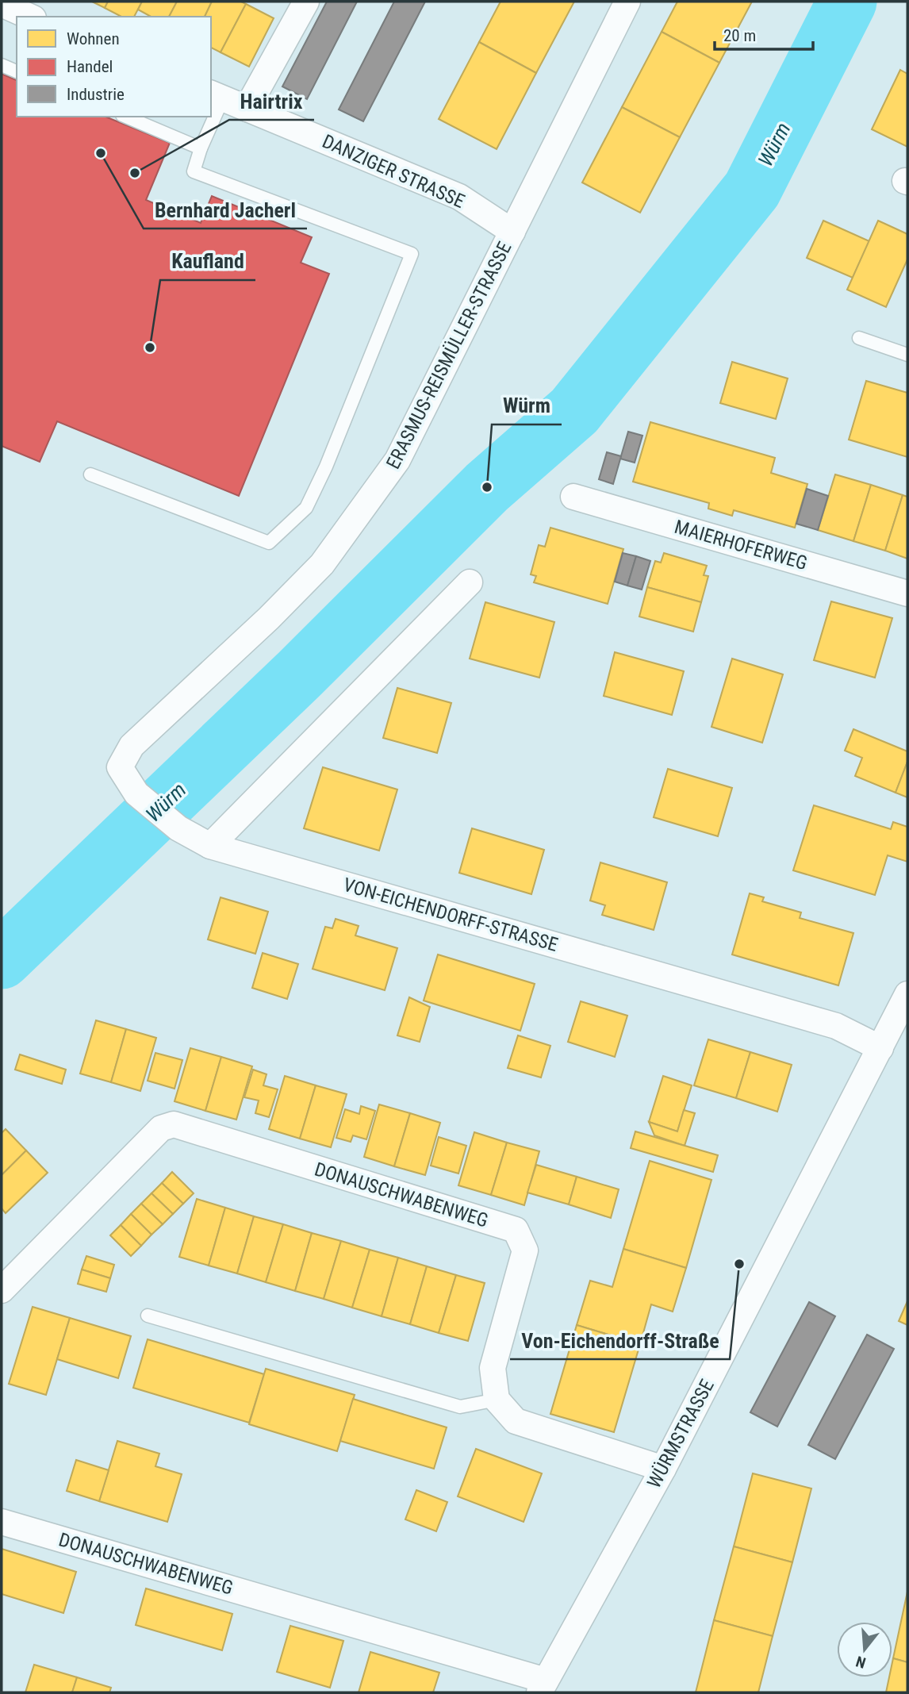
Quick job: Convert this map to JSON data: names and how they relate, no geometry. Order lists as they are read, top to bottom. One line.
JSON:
{"streets":{"street":["DANZIGER STRASSE","ERASMUS-REISMÜLLER-STRASSE","MAIERHOFERWEG","VON-EICHENDORFF-STRASSE","DONAUSCHWABENWEG","WÜRMSTRASSE"]},"crossings":[["DANZIGER STRASSE","ERASMUS-REISMÜLLER-STRASSE"],["ERASMUS-REISMÜLLER-STRASSE","VON-EICHENDORFF-STRASSE"],["VON-EICHENDORFF-STRASSE","WÜRMSTRASSE"],["DONAUSCHWABENWEG","WÜRMSTRASSE"]],"water":["Würm"],"places":["Bernhard Jacherl","Hairtrix","Kaufland","Würm","Von-Eichendorff-Straße"],"legend":["Wohnen","Handel","Industrie"],"scale_bar":"20 m","north":"bottom"}
